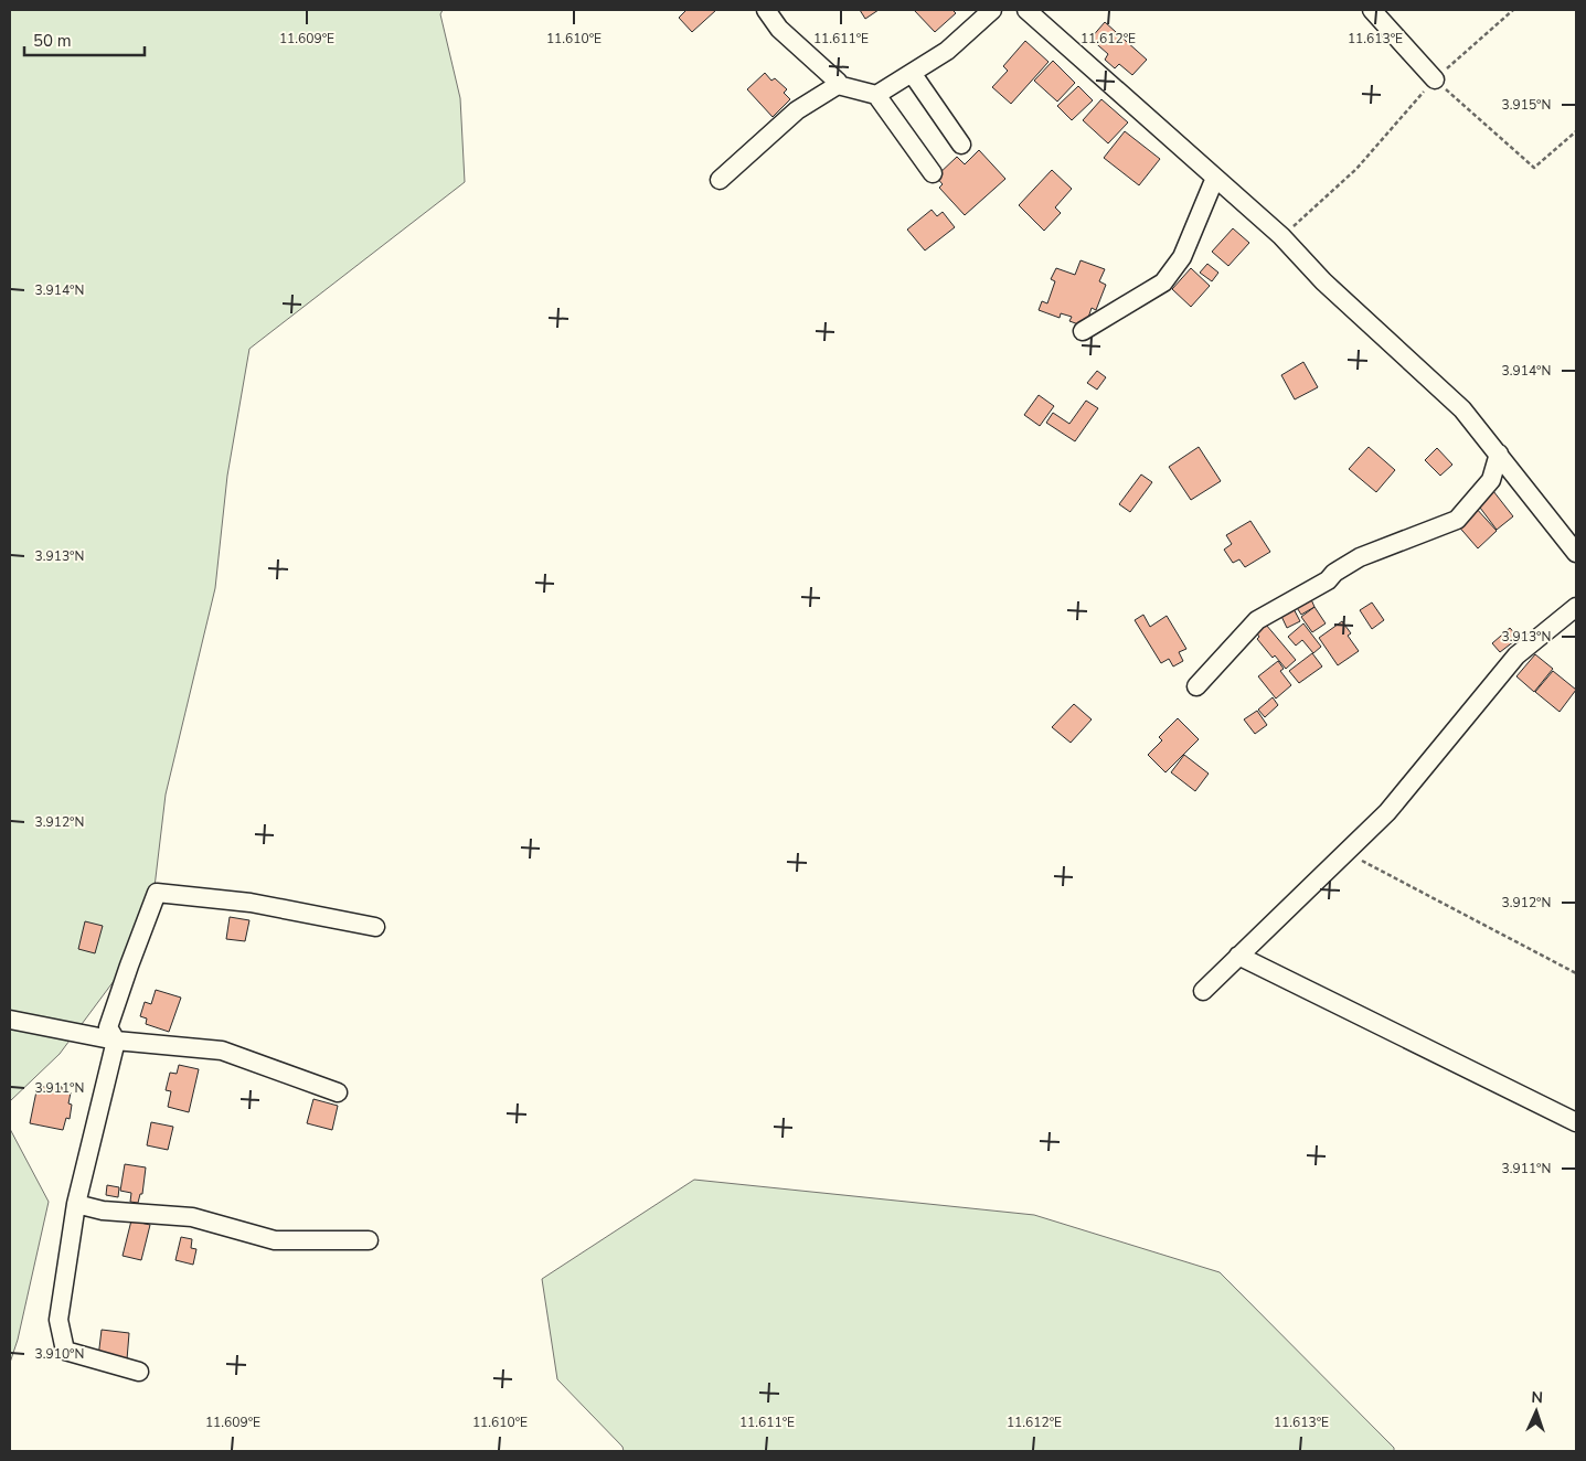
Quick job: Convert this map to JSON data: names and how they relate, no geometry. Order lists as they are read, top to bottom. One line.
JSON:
{"scale_bar":"50 m","north":"top","coordinates":["11.609°E","11.610°E","11.611°E","11.612°E","11.613°E","3.915°N","3.914°N","3.913°N","3.912°N","3.911°N","3.910°N"]}
